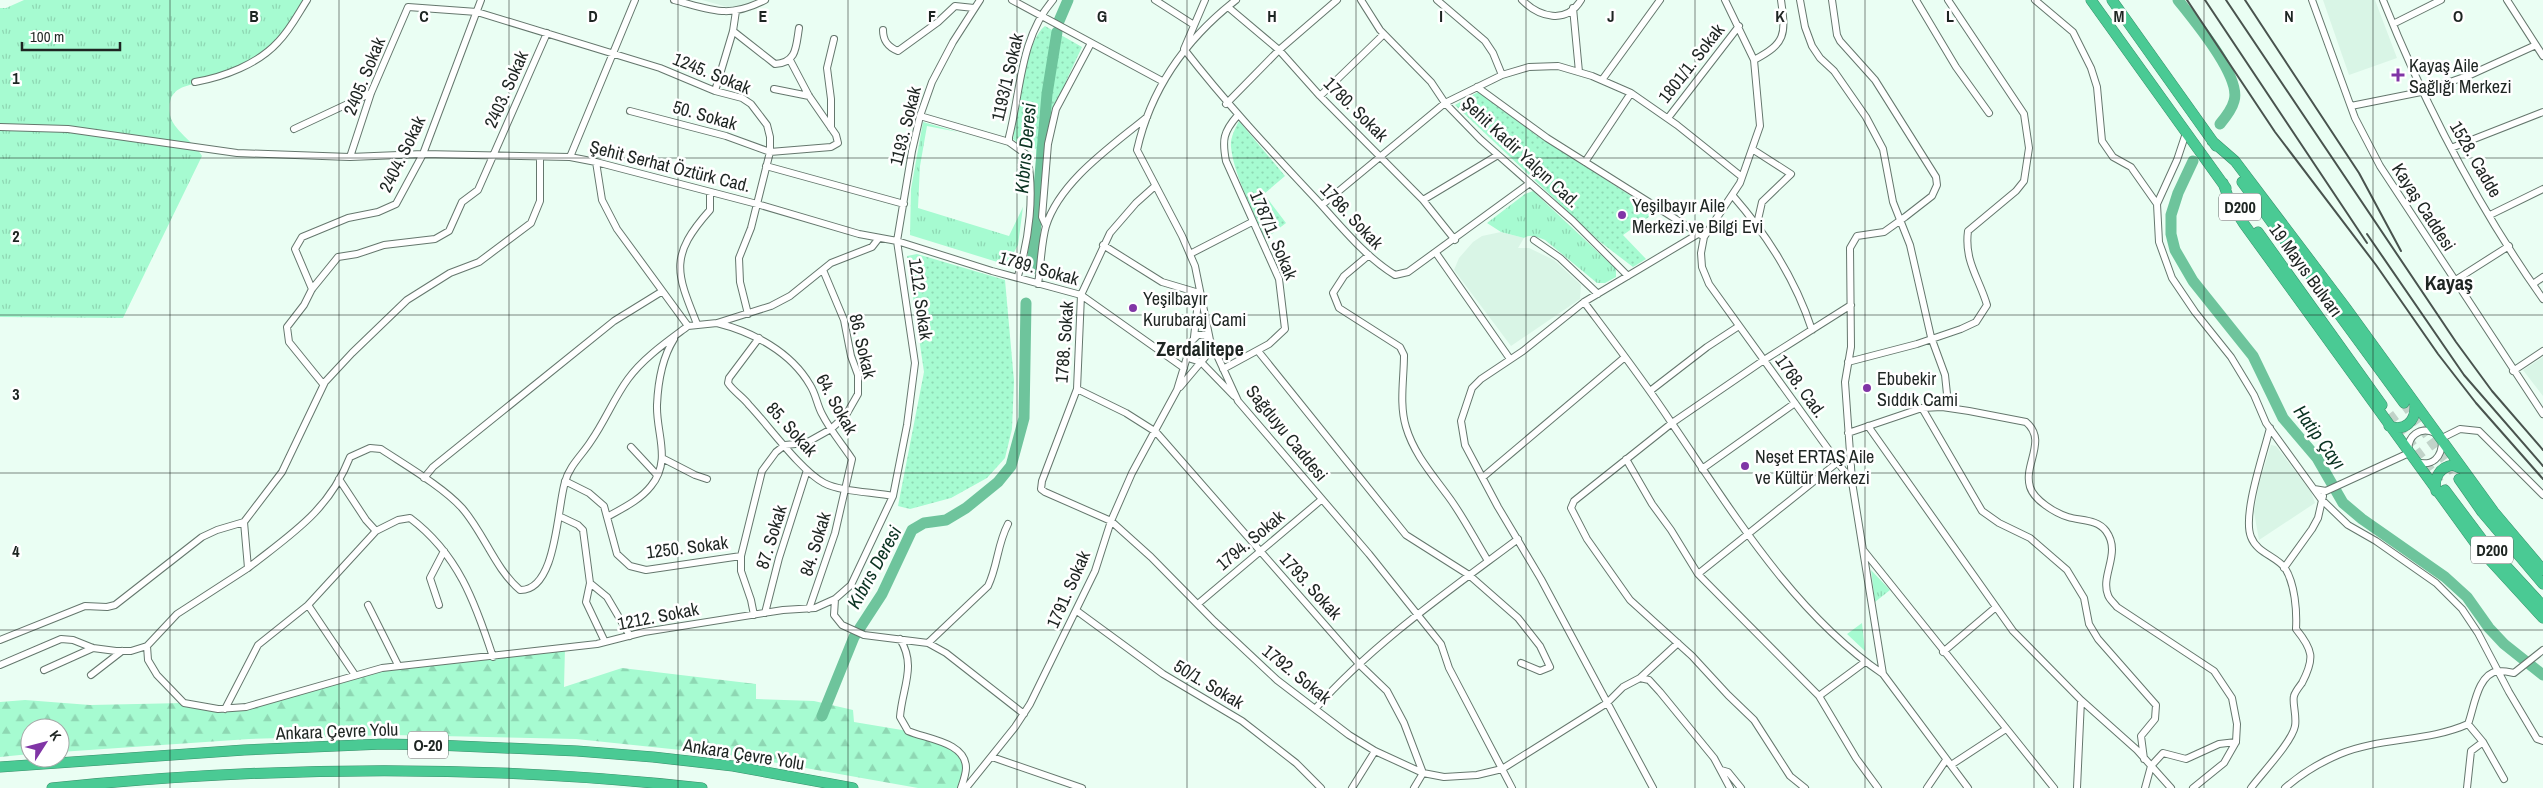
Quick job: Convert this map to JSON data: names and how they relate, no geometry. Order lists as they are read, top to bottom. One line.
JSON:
{"streets":{"highway":["D200","19 Mayıs Bulvarı","Ankara Çevre Yolu","O-20"],"street":["1801/1. Sokak","1245. Sokak","2405. Sokak","1193/1 Sokak","2403. Sokak","1780. Sokak","50. Sokak","1193. Sokak","Şehit Kadir Yalçın Cad.","2404. Sokak","1528. Cadde","Şehit Serhat Öztürk Cad.","Kayaş Caddesi","1786. Sokak","1787/1. Sokak","1789. Sokak","1212. Sokak","1788. Sokak","86. Sokak","1768. Cad.","64. Sokak","85. Sokak","Sağduyu Caddesi","87. Sokak","1794. Sokak","84. Sokak","1250. Sokak","1793. Sokak","1791. Sokak","1792. Sokak","50/1. Sokak"]},"crossings":[["1801/1. Sokak","1768. Cad."],["1245. Sokak","2405. Sokak"],["1245. Sokak","2403. Sokak"],["1245. Sokak","50. Sokak"],["1245. Sokak","2404. Sokak"],["1245. Sokak","Şehit Serhat Öztürk Cad."],["1193/1 Sokak","1789. Sokak"],["2403. Sokak","2404. Sokak"],["1780. Sokak","1786. Sokak"],["1780. Sokak","Sağduyu Caddesi"],["1193. Sokak","Şehit Serhat Öztürk Cad."],["1193. Sokak","1789. Sokak"],["1193. Sokak","1212. Sokak"],["Şehit Kadir Yalçın Cad.","1786. Sokak"],["Şehit Serhat Öztürk Cad.","1789. Sokak"],["Şehit Serhat Öztürk Cad.","1212. Sokak"],["1786. Sokak","1787/1. Sokak"],["1786. Sokak","Sağduyu Caddesi"],["1787/1. Sokak","Sağduyu Caddesi"],["1789. Sokak","1212. Sokak"],["1789. Sokak","1788. Sokak"],["1212. Sokak","85. Sokak"],["1212. Sokak","87. Sokak"],["1212. Sokak","84. Sokak"],["1788. Sokak","Sağduyu Caddesi"],["1788. Sokak","1793. Sokak"],["1788. Sokak","1791. Sokak"],["1788. Sokak","1792. Sokak"],["86. Sokak","64. Sokak"],["86. Sokak","85. Sokak"],["64. Sokak","85. Sokak"],["64. Sokak","84. Sokak"],["85. Sokak","87. Sokak"],["85. Sokak","84. Sokak"],["Sağduyu Caddesi","1794. Sokak"],["Sağduyu Caddesi","1792. Sokak"],["1794. Sokak","1793. Sokak"],["1794. Sokak","1792. Sokak"],["1793. Sokak","1791. Sokak"],["1793. Sokak","1792. Sokak"],["1791. Sokak","1792. Sokak"],["1791. Sokak","50/1. Sokak"]],"districts":["Kayaş","Zerdalitepe"],"water":["Kıbrıs Deresi","Hatip Çayı"],"places":{"health":["Kayaş Aile Sağlığı Merkezi"],"other":["Yeşilbayır Aile Merkezi ve Bilgi Evi","Yeşilbayır Kurubaraj Cami","Ebubekir Sıddık Cami","Neşet ERTAŞ Aile ve Kültür Merkezi"]},"scale_bar":"100 m","north":"top right","grid":{"columns":["B","C","D","E","F","G","H","I","J","K","L","M","N","O"],"rows":["1","2","3","4"]}}
